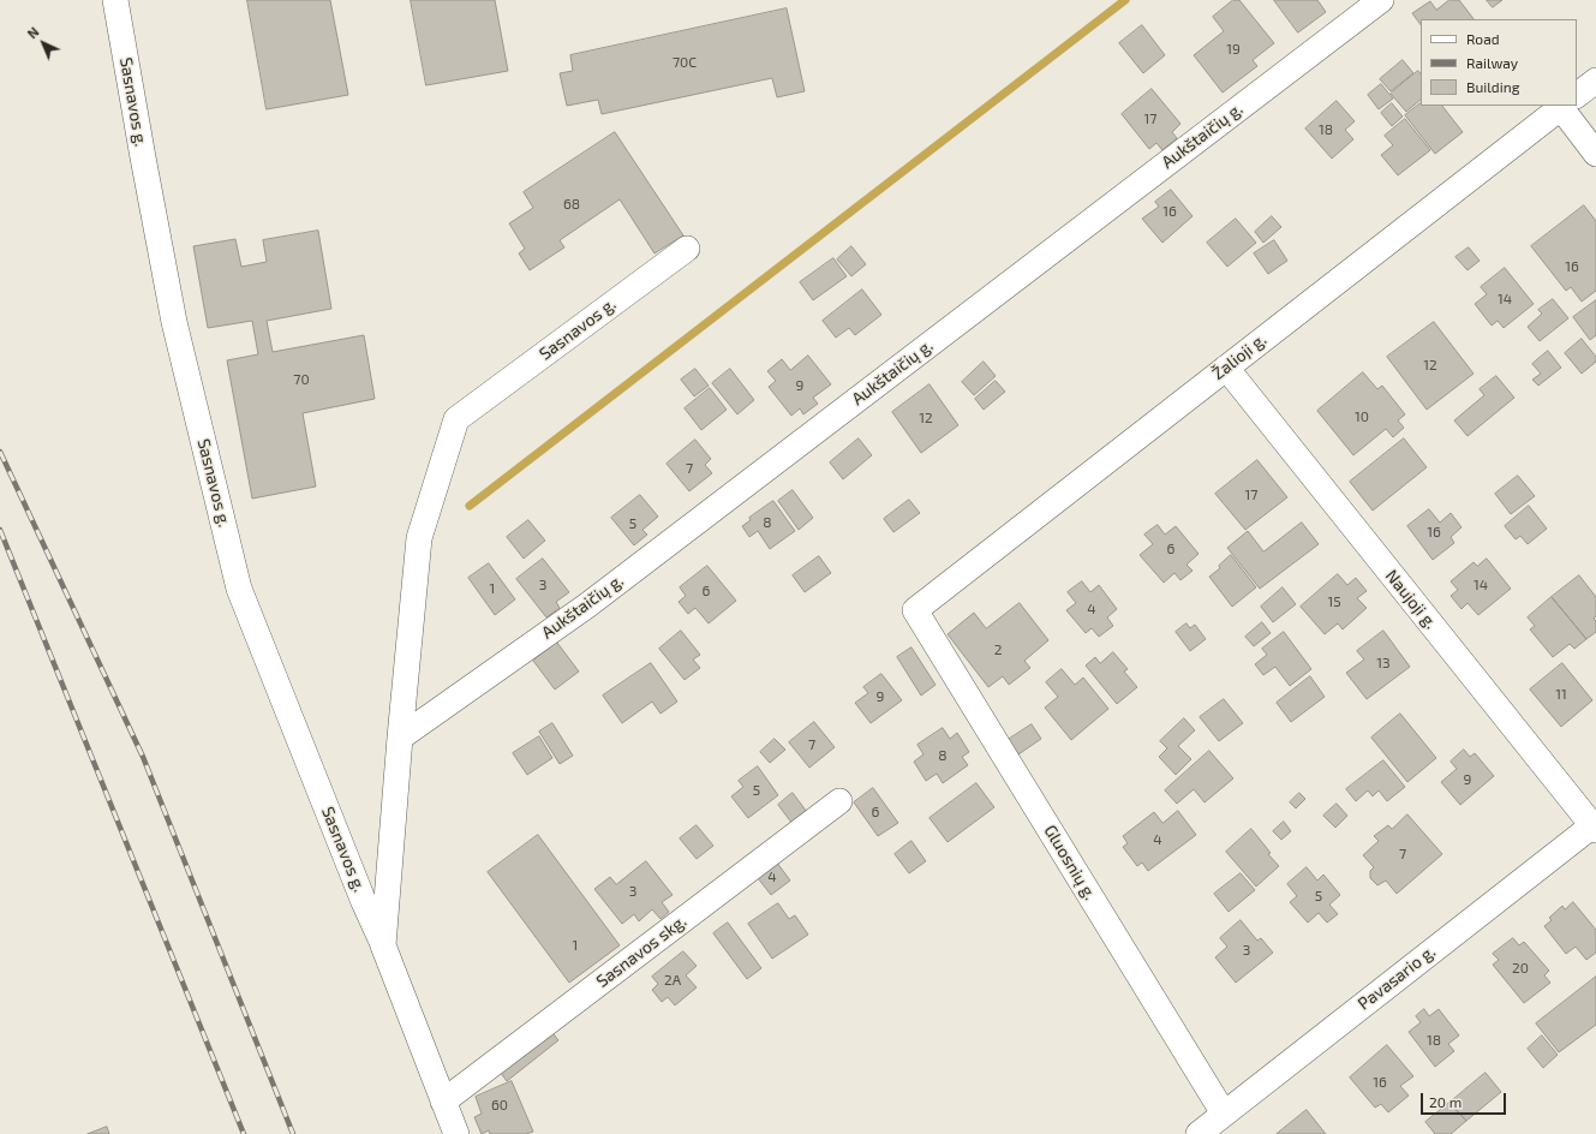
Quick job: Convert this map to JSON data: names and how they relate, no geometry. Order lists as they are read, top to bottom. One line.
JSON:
{"streets":{"street":["Sasnavos g.","Aukštaičių g.","Žalioji g.","Naujoji g.","Gluosnių g.","Sasnavos skg.","Pavasario g."]},"crossings":[["Sasnavos g.","Aukštaičių g."],["Sasnavos g.","Sasnavos skg."],["Žalioji g.","Naujoji g."],["Žalioji g.","Gluosnių g."],["Naujoji g.","Pavasario g."],["Gluosnių g.","Pavasario g."]],"house_numbers":["19","70C","17","18","68","16","16","14","12","70","9","10","12","7","17","8","5","16","6","3","14","1","6","15","4","2","13","11","9","7","8","9","5","6","4","7","4","3","5","1","3","20","2A","18","16","60"],"legend":["Road","Railway","Building"],"scale_bar":"20 m","north":"top left"}
